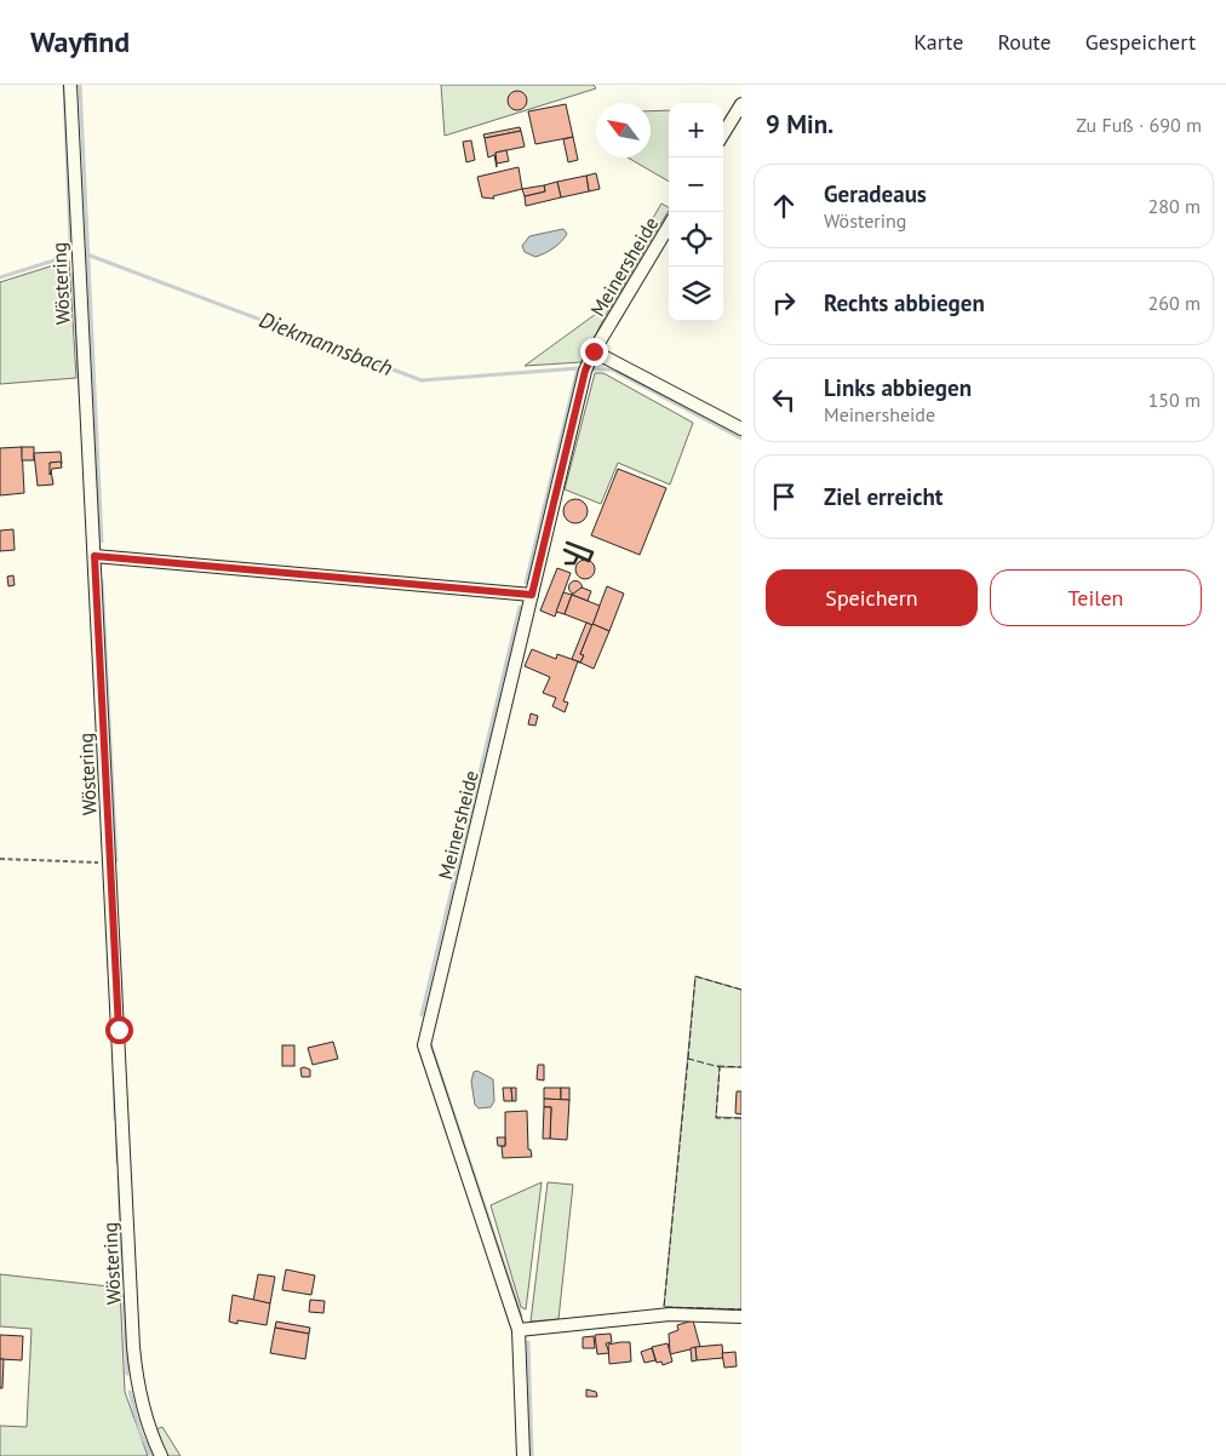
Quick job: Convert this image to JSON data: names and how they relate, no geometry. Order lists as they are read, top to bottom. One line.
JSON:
{"streets":{"street":["Meinersheide","Wöstering"]},"water":["Diekmannsbach"],"north":"top left","page":{"header":"Wayfind","nav":["Karte","Route","Gespeichert"],"heading":["9 Min.","Zu Fuß · 690 m"],"map_buttons":["+","−"],"list":[["Geradeaus","Wöstering","280 m"],["Rechts abbiegen","260 m"],["Links abbiegen","Meinersheide","150 m"],"Ziel erreicht"],"buttons":["Speichern","Teilen"]}}
